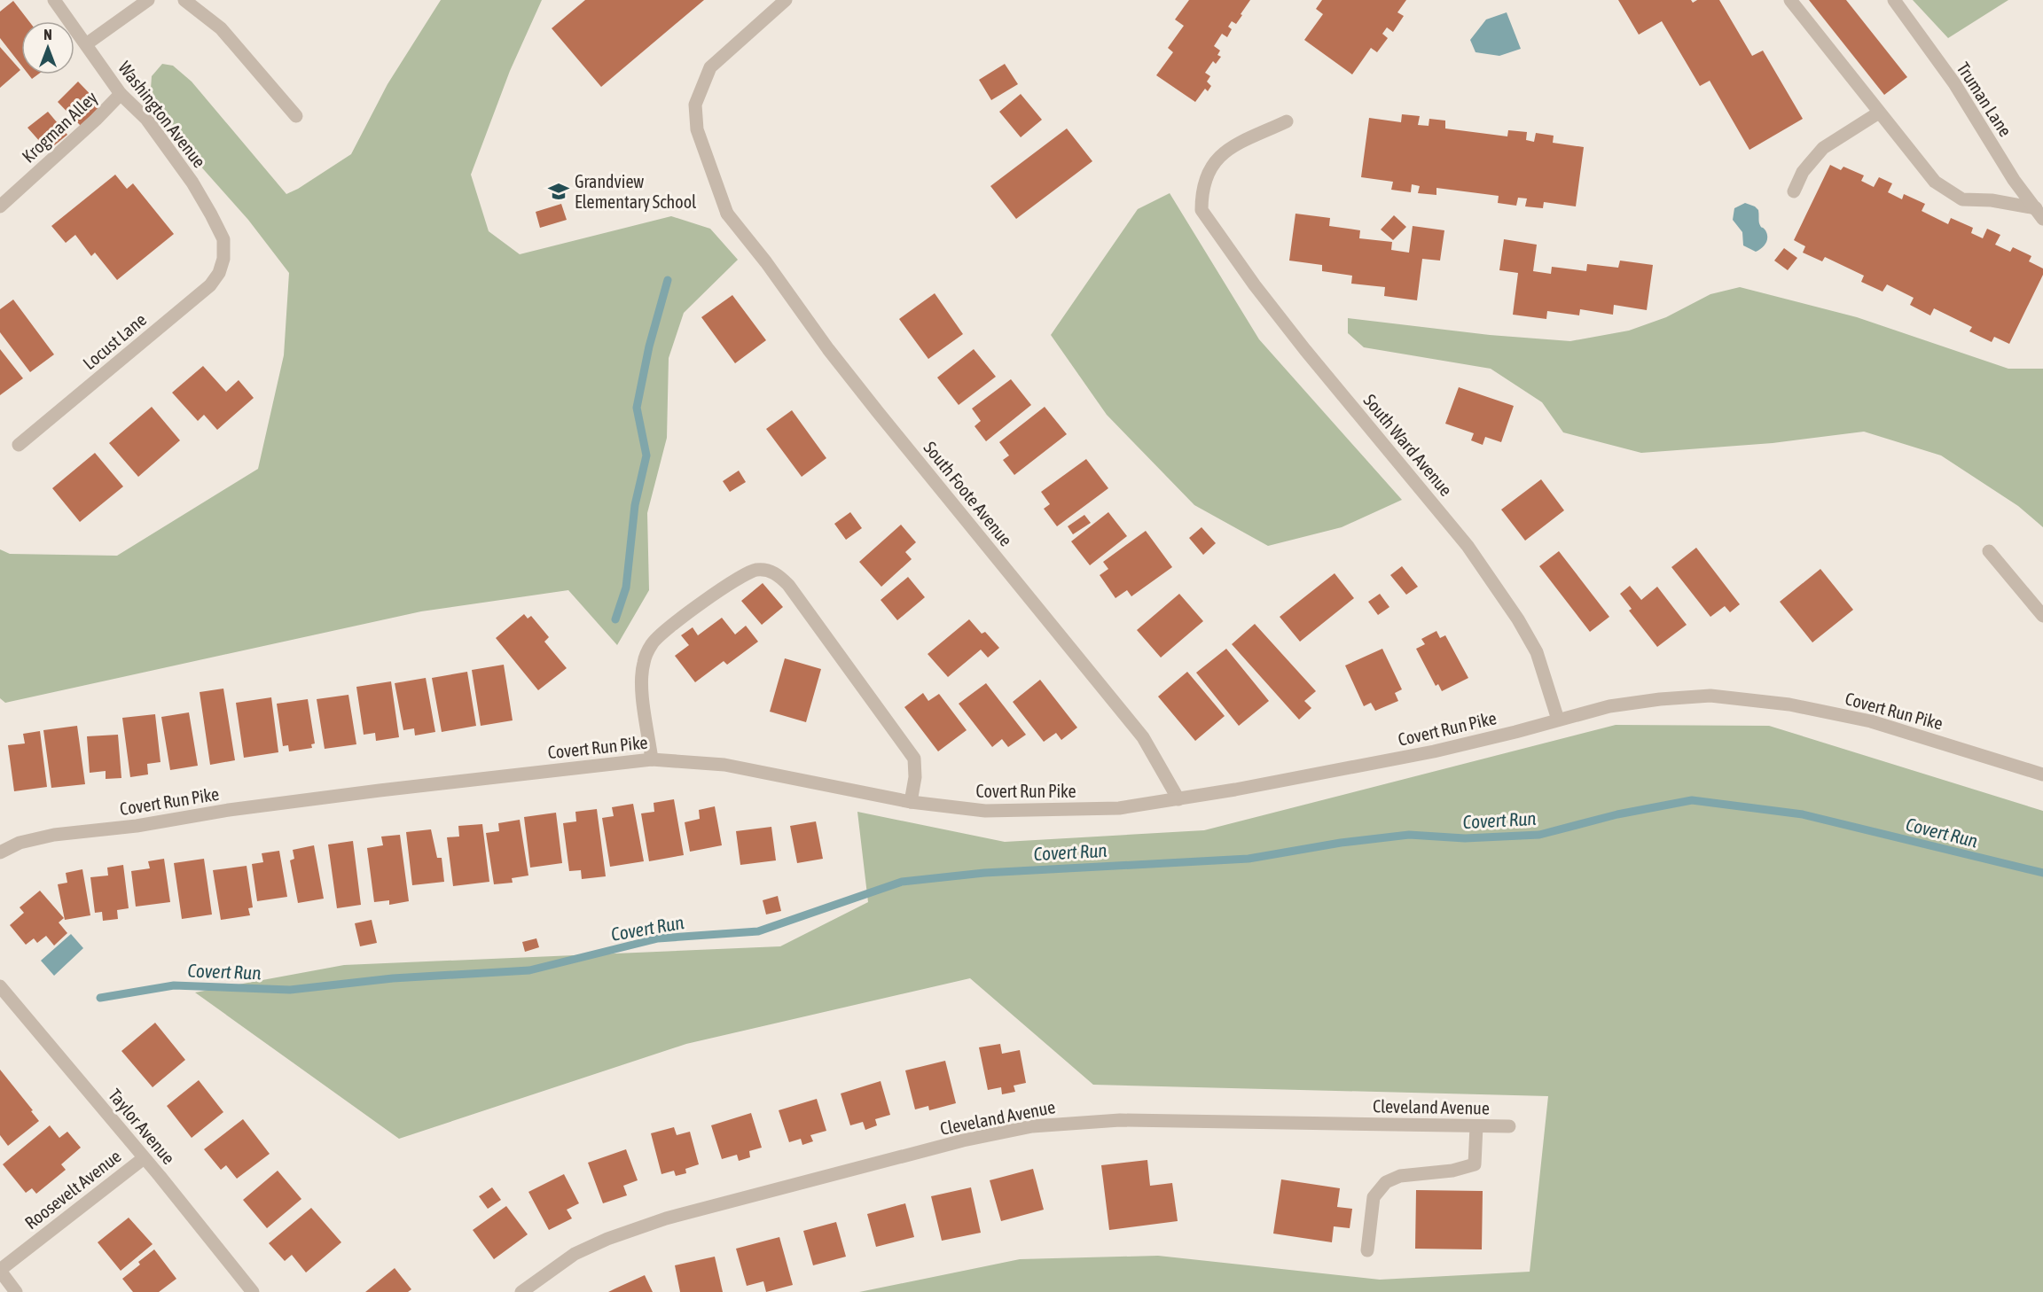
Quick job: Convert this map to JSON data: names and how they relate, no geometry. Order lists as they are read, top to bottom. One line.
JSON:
{"streets":{"street":["Truman Lane","Washington Avenue","Krogman Alley","Locust Lane","South Ward Avenue","South Foote Avenue","Covert Run Pike","Cleveland Avenue","Taylor Avenue","Roosevelt Avenue"]},"crossings":[["Washington Avenue","Krogman Alley"],["Washington Avenue","Locust Lane"],["South Ward Avenue","Covert Run Pike"],["South Foote Avenue","Covert Run Pike"],["Taylor Avenue","Roosevelt Avenue"]],"water":["Covert Run"],"places":{"school or university":["Grandview Elementary School"]},"north":"top"}
